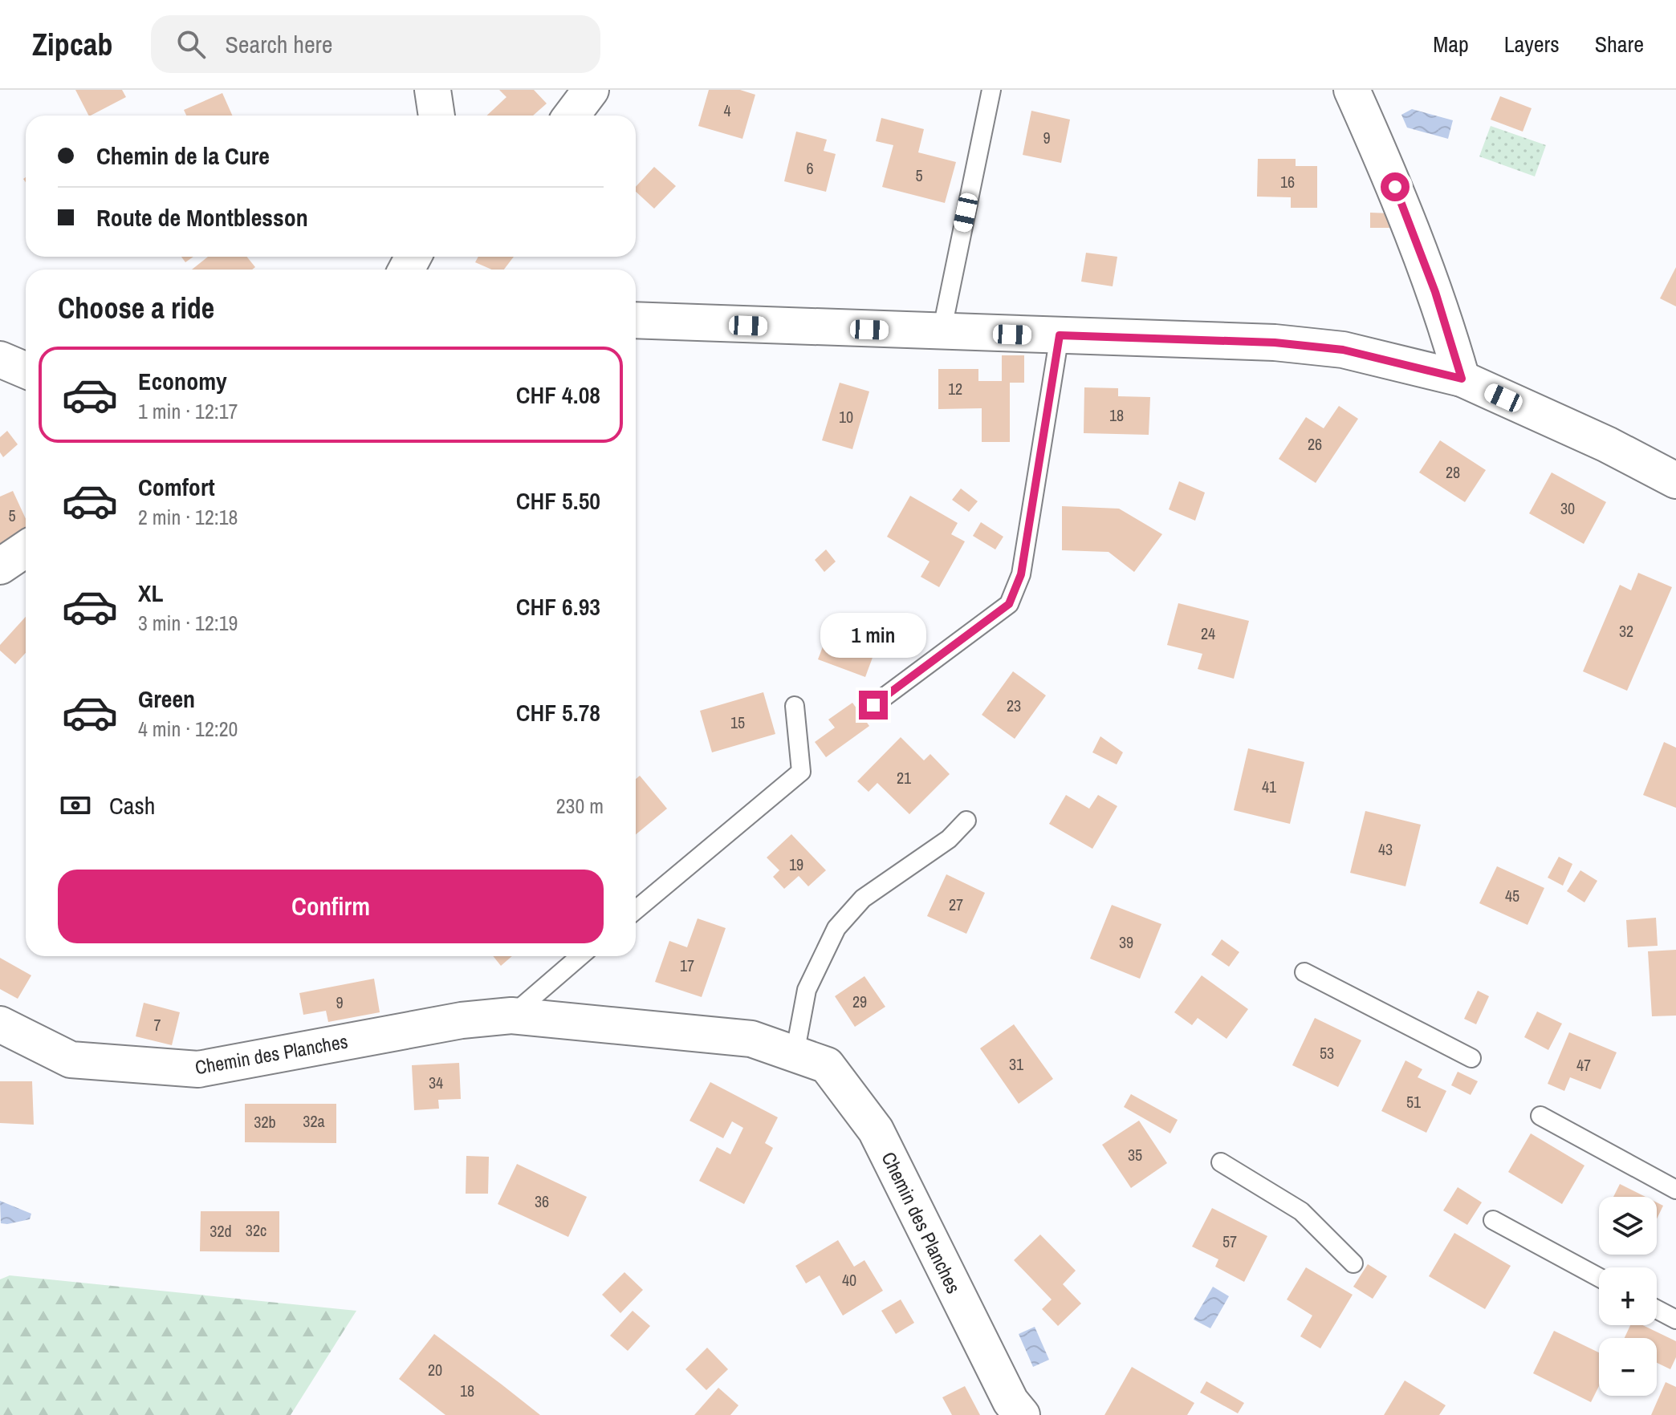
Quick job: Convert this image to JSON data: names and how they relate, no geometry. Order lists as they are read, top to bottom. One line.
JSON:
{"streets":{"street":["Chemin des Planches"]},"house_numbers":["4","9","6","5","16","12","18","10","26","28","30","5","32","24","23","15","21","41","43","19","45","27","39","17","29","9","7","53","31","47","34","51","32a","32b","35","36","32c","32d","57","40","20","18"],"page":{"header":"Zipcab","search":"Search here","nav":["Map","Layers","Share"],"banner":["Chemin de la Cure","Route de Montblesson"],"heading":"Choose a ride","list":[{"name":"Economy","note":"1 min · 12:17","value":"CHF 4.08"},{"name":"Comfort","note":"2 min · 12:18","value":"CHF 5.50"},{"name":"XL","note":"3 min · 12:19","value":"CHF 6.93"},{"name":"Green","note":"4 min · 12:20","value":"CHF 5.78"}],"bubble":"1 min","pay":["Cash","230 m"],"buttons":"Confirm","map_buttons":["+","−"]}}
